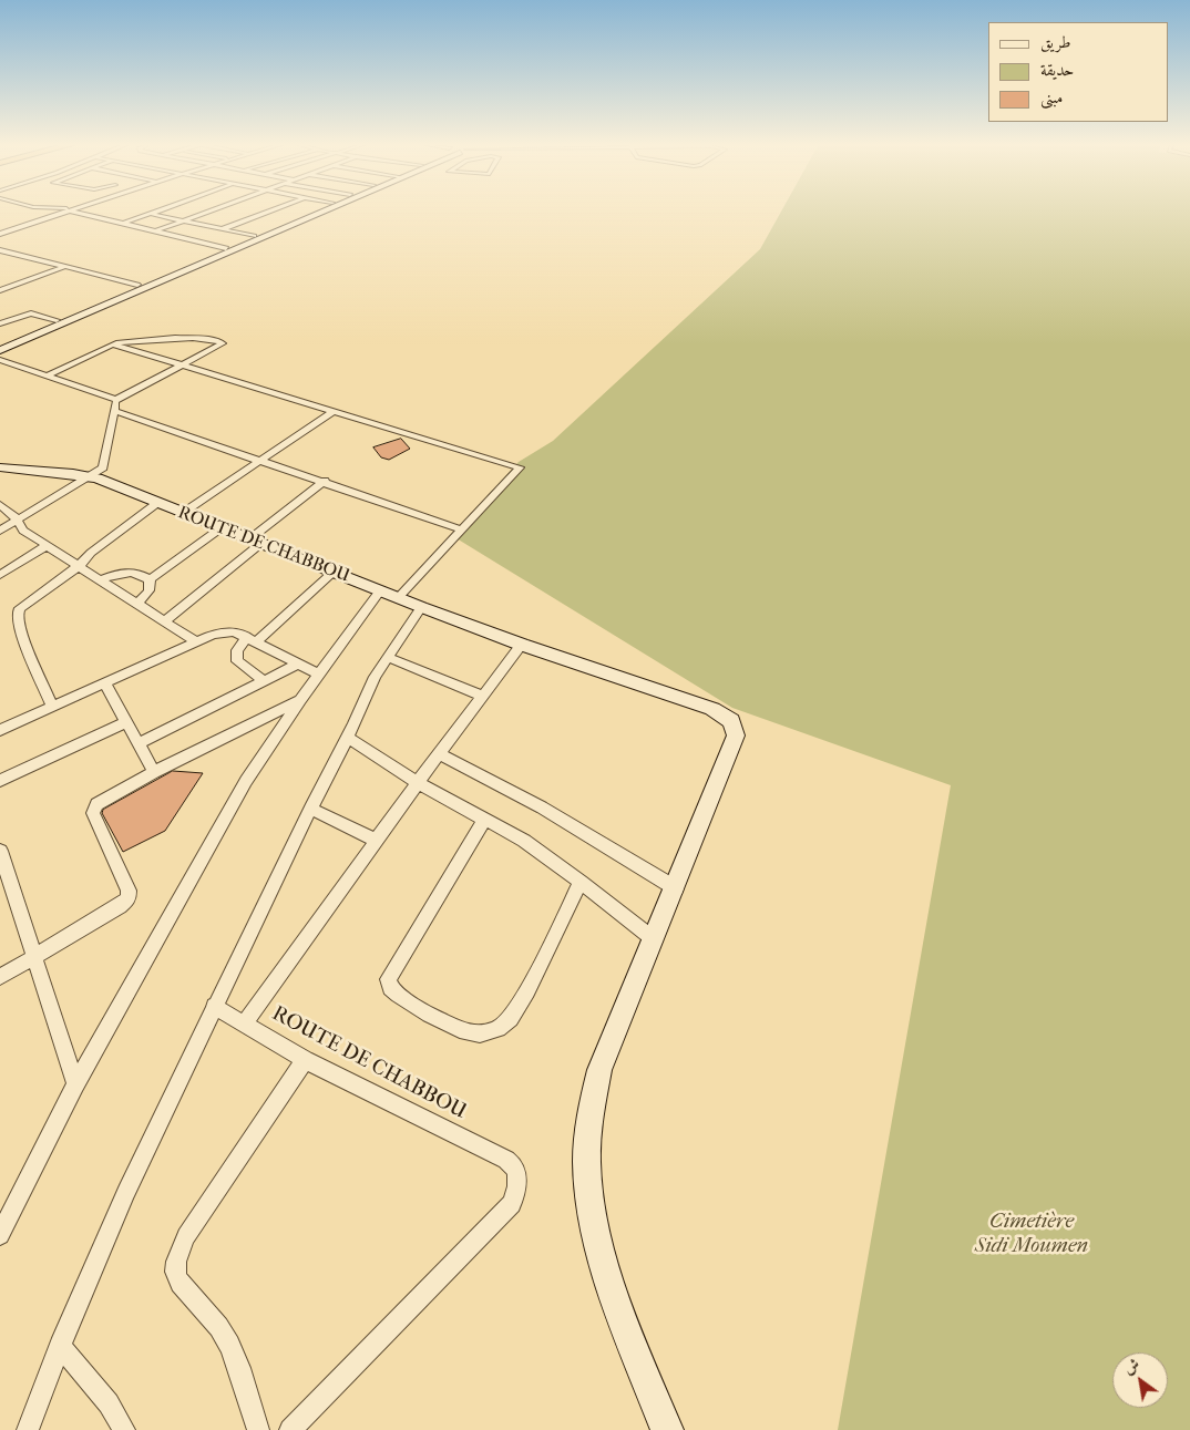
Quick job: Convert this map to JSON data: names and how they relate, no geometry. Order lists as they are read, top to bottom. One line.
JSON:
{"streets":{"street":["ROUTE DE CHABBOU"]},"parks":["Cimetière Sidi Moumen"],"legend":["طريق","حديقة","مبنى"],"north":"top left"}
